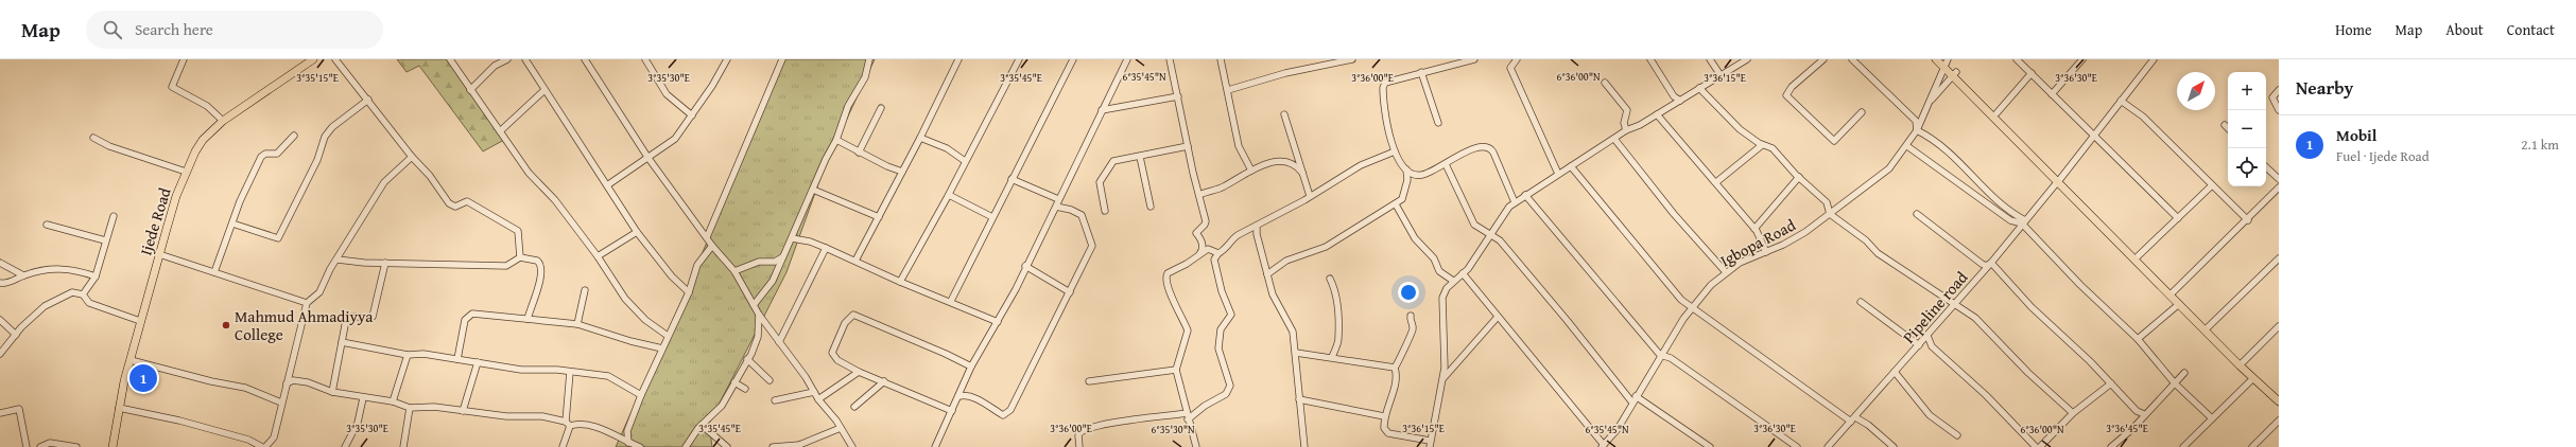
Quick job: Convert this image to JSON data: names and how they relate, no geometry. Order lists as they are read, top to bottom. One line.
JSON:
{"streets":{"main road":["Ijede Road"],"street":["Igbopa Road","Pipeline road"]},"places":["Mahmud Ahmadiyya College"],"north":"top right","page":{"header":"Map","search":"Search here","nav":["Home","Map","About","Contact"],"heading":"Nearby","map_buttons":["+","−"],"list":[{"mark":"1","name":"Mobil","note":"Fuel · Ijede Road","value":"2.1 km"}],"pins":"1"},"coordinates":["6°35'45\"N","6°36'00\"N","3°36'15\"E","3°36'30\"E","3°35'15\"E","3°35'30\"E","3°35'45\"E","3°36'00\"E","3°36'45\"E","6°35'30\"N"]}
